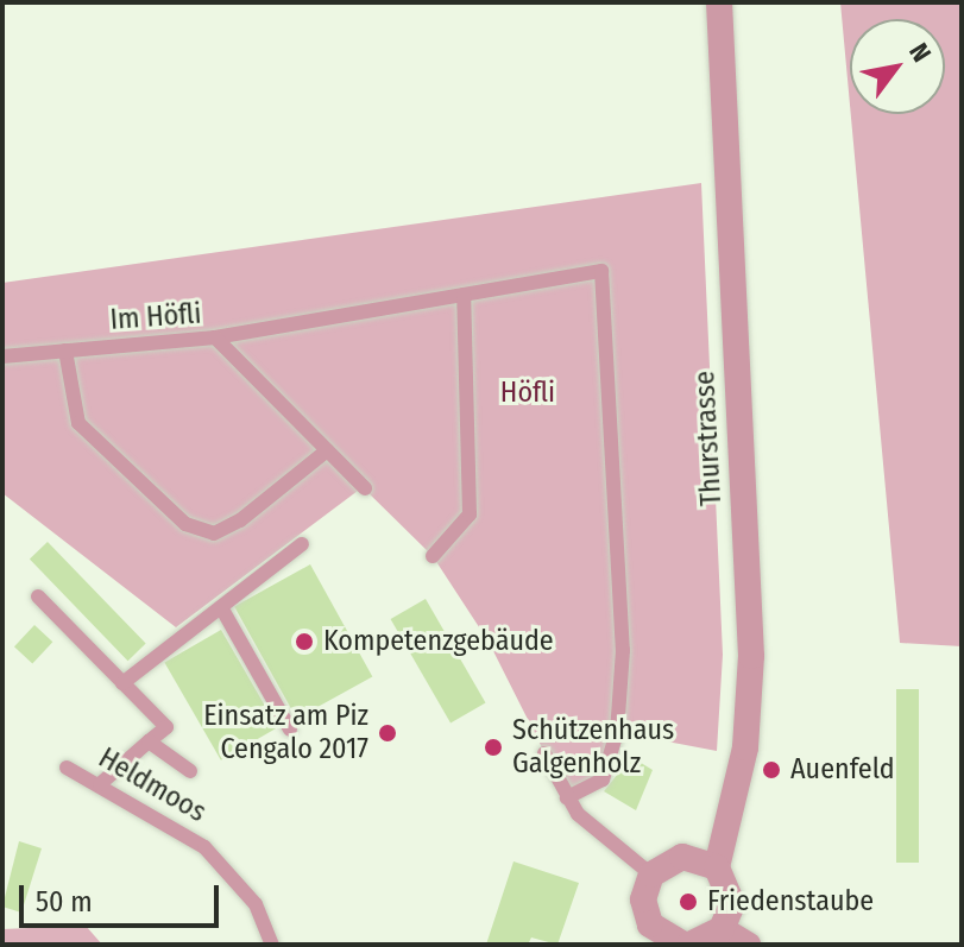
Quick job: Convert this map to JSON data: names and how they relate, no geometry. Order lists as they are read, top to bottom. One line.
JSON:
{"streets":{"street":["Thurstrasse"],"lane":["Im Höfli","Heldmoos"]},"parks":["Höfli"],"places":["Kompetenzgebäude","Einsatz am Piz Cengalo 2017","Schützenhaus Galgenholz","Auenfeld","Friedenstaube"],"scale_bar":"50 m","north":"top right"}
